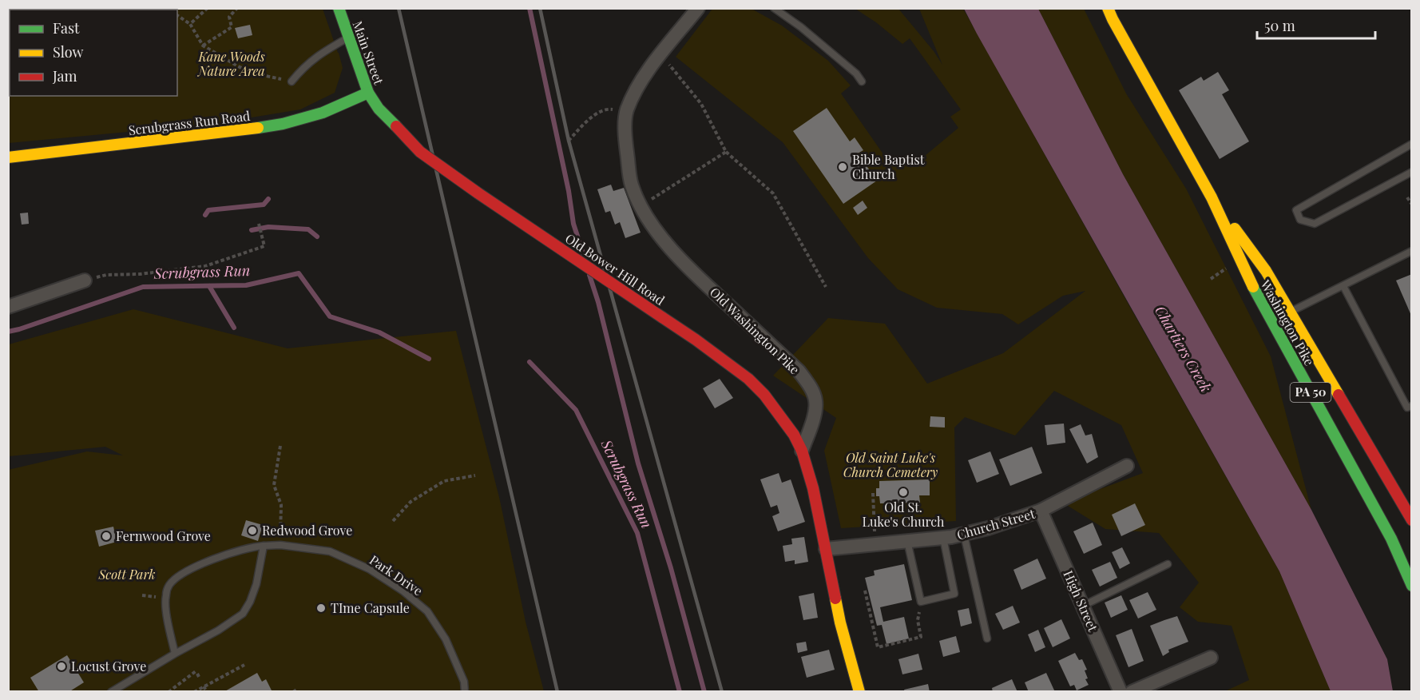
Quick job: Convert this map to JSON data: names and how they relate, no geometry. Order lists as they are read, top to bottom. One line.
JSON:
{"streets":{"street":["Main Street","Scrubgrass Run Road","Old Bower Hill Road","Washington Pike","Old Washington Pike","PA 50","Church Street","High Street"],"lane":["Park Drive"]},"crossings":[["Main Street","Scrubgrass Run Road"],["Main Street","Old Bower Hill Road"],["Old Bower Hill Road","Old Washington Pike"],["Church Street","High Street"]],"water":["Scrubgrass Run","Chartiers Creek"],"parks":["Kane Woods Nature Area","Old Saint Luke's Church Cemetery","Scott Park"],"places":["Bible Baptist Church","Old St. Luke's Church","Redwood Grove","Fernwood Grove","TIme Capsule","Locust Grove"],"legend":["Fast","Slow","Jam"],"scale_bar":"50 m"}
